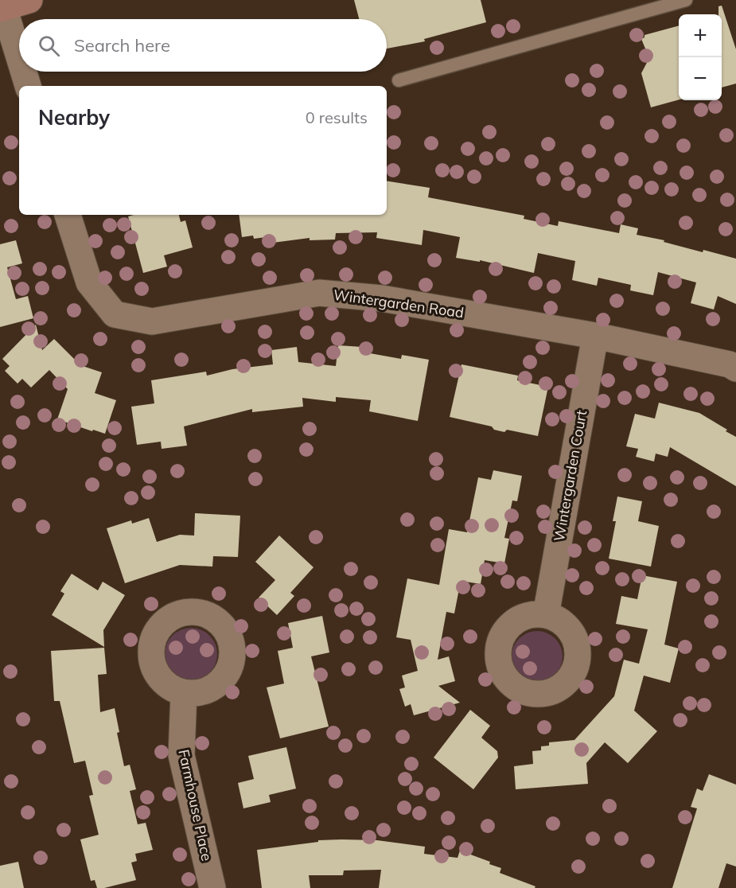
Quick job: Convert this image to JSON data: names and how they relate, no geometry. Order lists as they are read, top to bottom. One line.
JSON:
{"streets":{"street":["Wintergarden Road","Wintergarden Court","Farmhouse Place"]},"crossings":[["Wintergarden Road","Wintergarden Court"]],"page":{"map_buttons":["+","−"],"search":"Search here","heading":["Nearby","0 results"]}}
